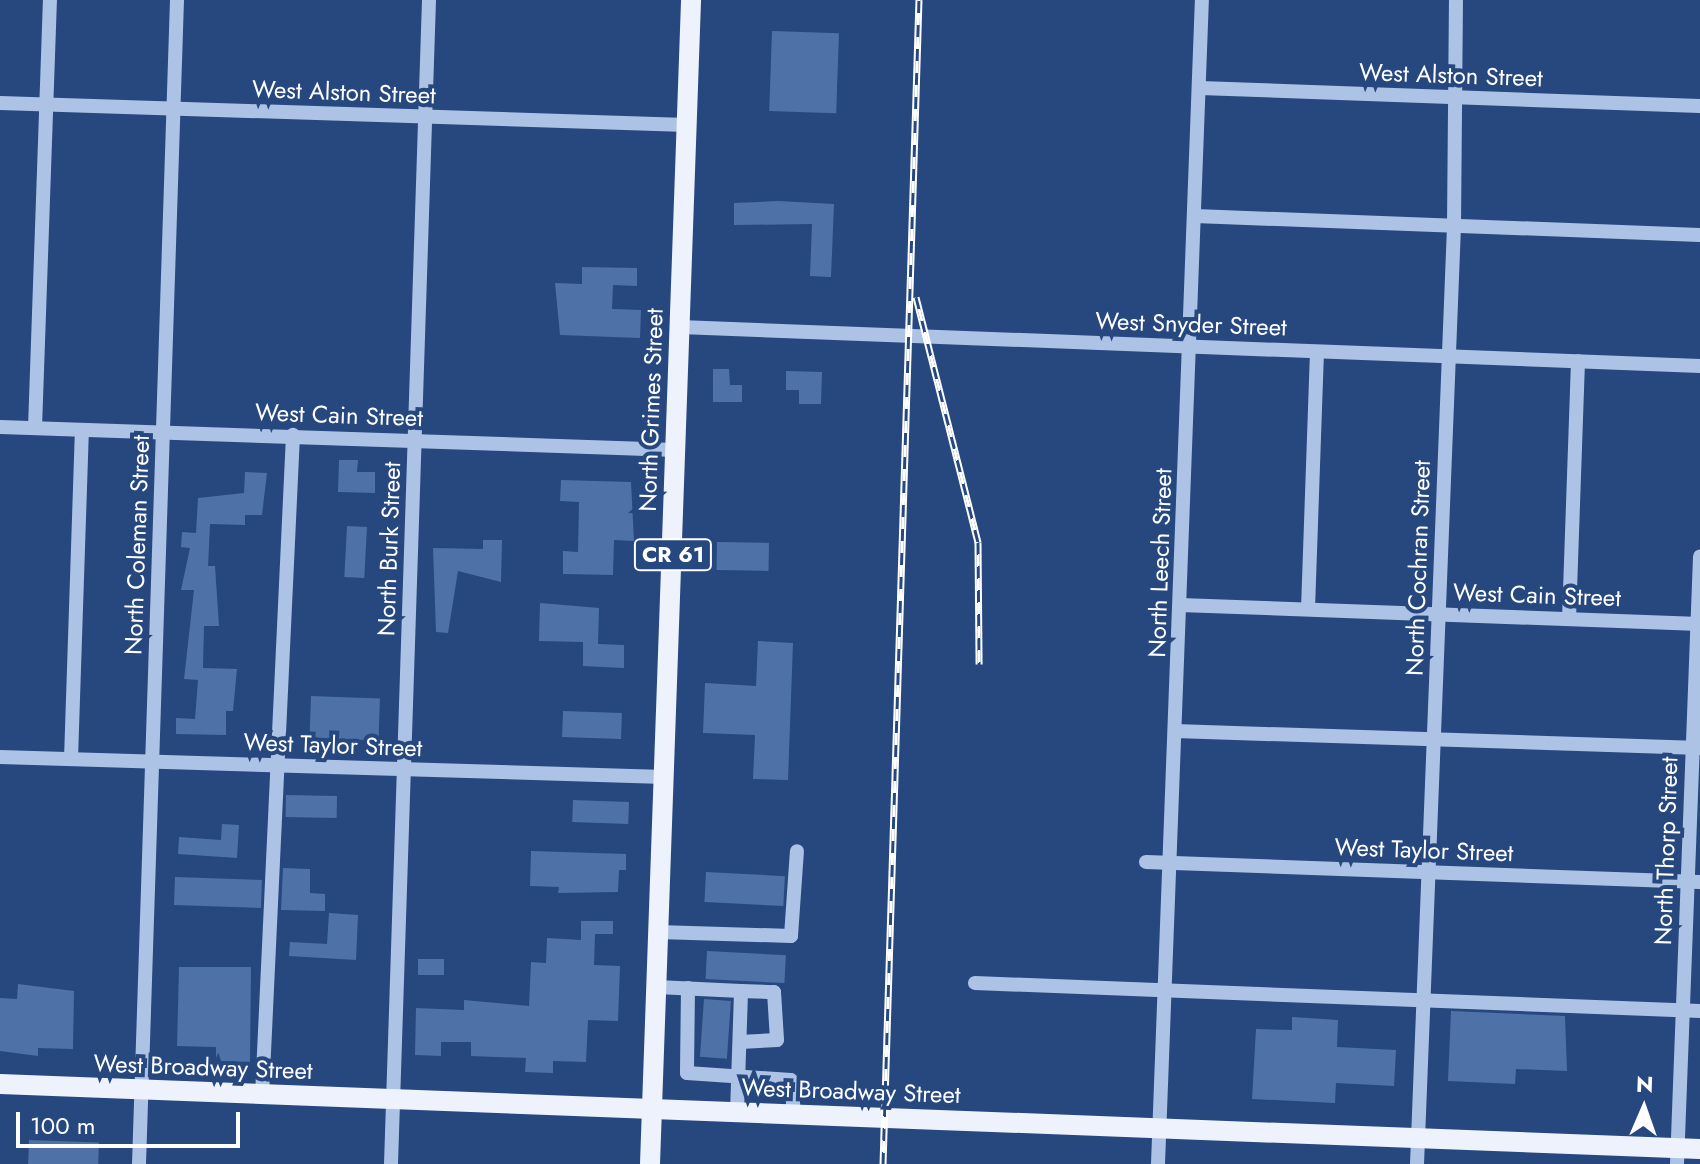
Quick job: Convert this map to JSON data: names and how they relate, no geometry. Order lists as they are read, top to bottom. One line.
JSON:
{"streets":{"main road":["North Grimes Street","CR 61","West Broadway Street"],"street":["West Alston Street","West Snyder Street","West Cain Street","North Coleman Street","North Burk Street","North Leech Street","North Cochran Street","West Taylor Street","North Thorp Street"]},"crossings":[["West Alston Street","North Grimes Street"],["West Alston Street","North Coleman Street"],["West Alston Street","North Burk Street"],["West Alston Street","North Leech Street"],["West Alston Street","North Cochran Street"],["West Snyder Street","North Grimes Street"],["West Snyder Street","North Leech Street"],["West Snyder Street","North Cochran Street"],["North Grimes Street","West Cain Street"],["North Grimes Street","CR 61"],["North Grimes Street","West Taylor Street"],["North Grimes Street","West Broadway Street"],["West Cain Street","North Coleman Street"],["West Cain Street","North Burk Street"],["West Cain Street","North Leech Street"],["West Cain Street","North Cochran Street"],["West Cain Street","North Thorp Street"],["North Coleman Street","West Taylor Street"],["North Coleman Street","West Broadway Street"],["North Burk Street","West Taylor Street"],["North Burk Street","West Broadway Street"],["CR 61","West Broadway Street"],["North Leech Street","West Taylor Street"],["North Leech Street","West Broadway Street"],["North Cochran Street","West Taylor Street"],["North Cochran Street","West Broadway Street"],["West Taylor Street","North Thorp Street"],["North Thorp Street","West Broadway Street"]],"scale_bar":"100 m","north":"top"}
